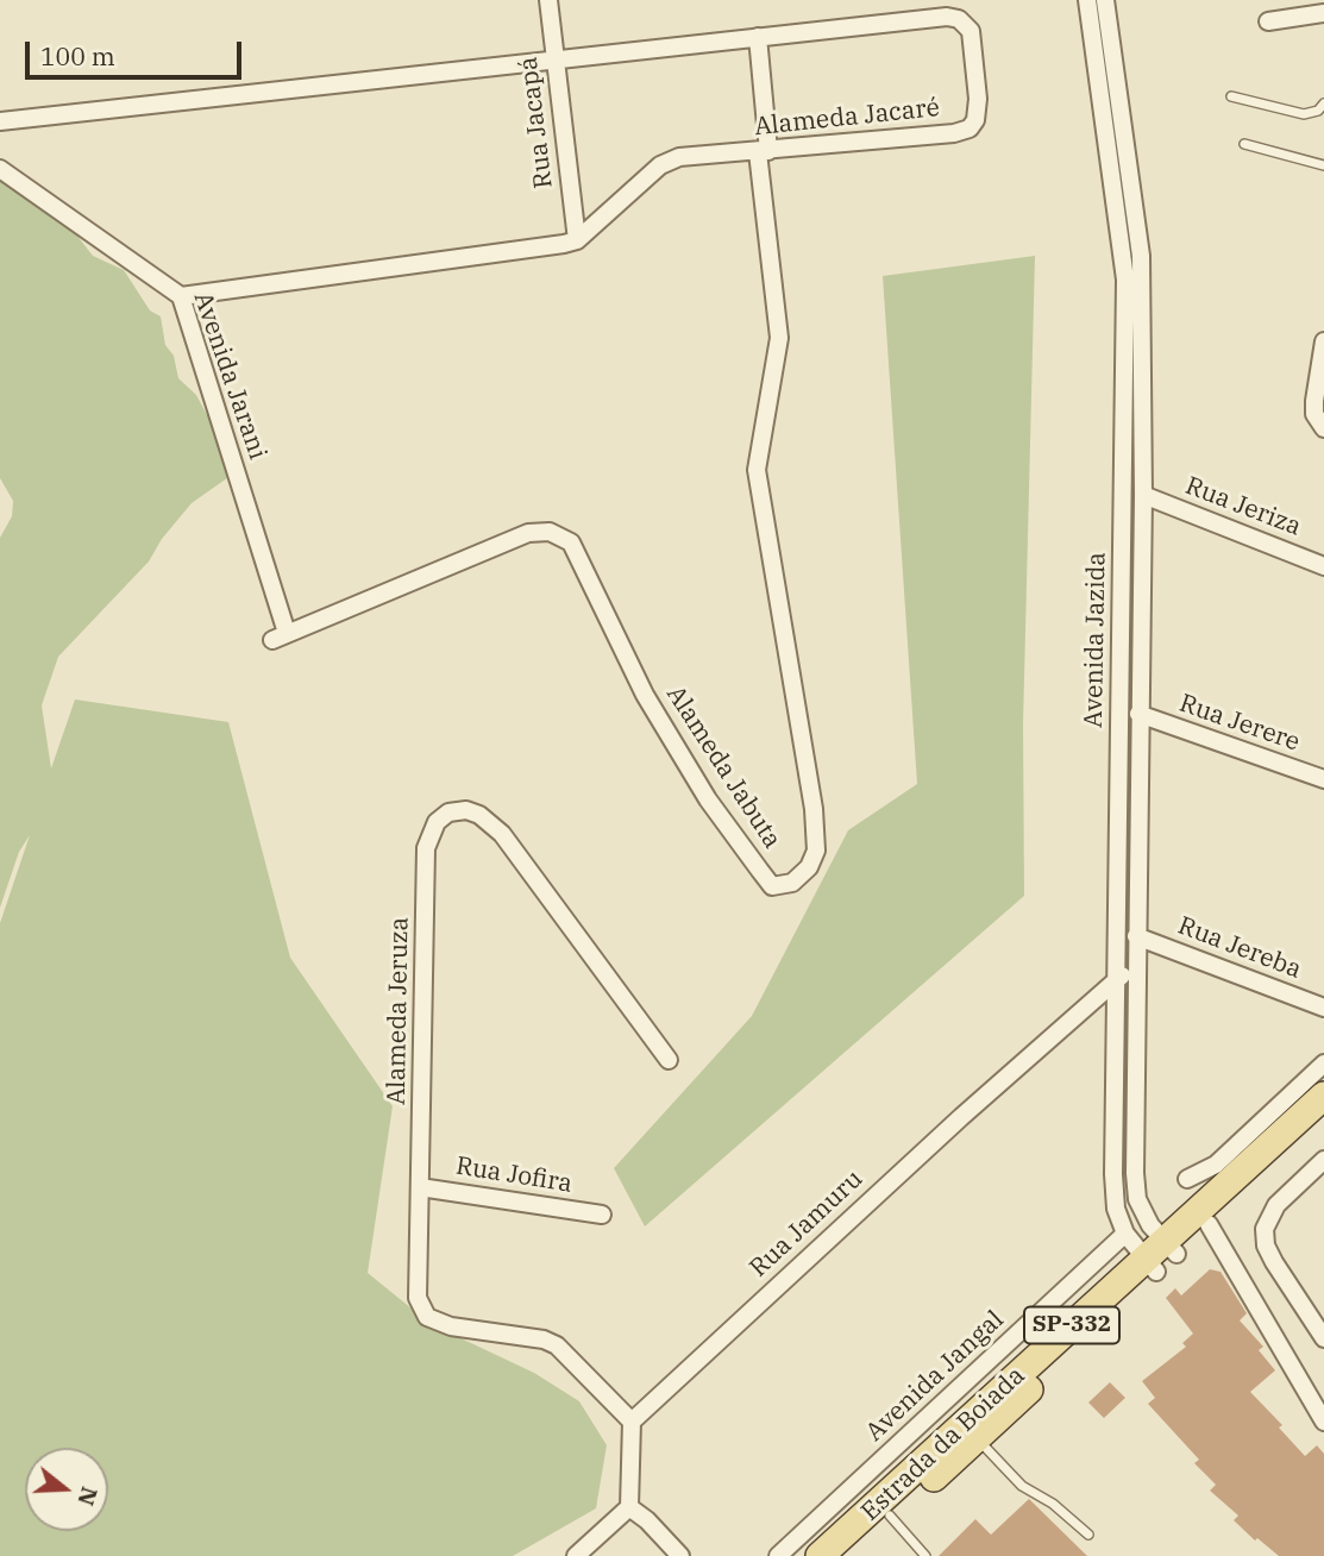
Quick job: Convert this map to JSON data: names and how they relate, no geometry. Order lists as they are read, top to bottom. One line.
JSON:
{"streets":{"main road":["SP-332","Estrada da Boiada"],"street":["Alameda Jacaré","Rua Jacapá","Avenida Jarani","Rua Jeriza","Avenida Jazida","Rua Jerere","Alameda Jabuta","Rua Jereba","Alameda Jeruza","Rua Jofira","Rua Jamuru","Avenida Jangal"]},"crossings":[["Alameda Jacaré","Rua Jacapá"],["Alameda Jacaré","Avenida Jarani"],["Alameda Jacaré","Alameda Jabuta"],["Avenida Jarani","Alameda Jabuta"],["Rua Jeriza","Avenida Jazida"],["Avenida Jazida","Rua Jerere"],["Avenida Jazida","Rua Jereba"],["Avenida Jazida","Rua Jamuru"],["Avenida Jazida","Avenida Jangal"],["Avenida Jazida","Estrada da Boiada"],["Alameda Jeruza","Rua Jofira"],["Alameda Jeruza","Rua Jamuru"]],"scale_bar":"100 m","north":"right"}
